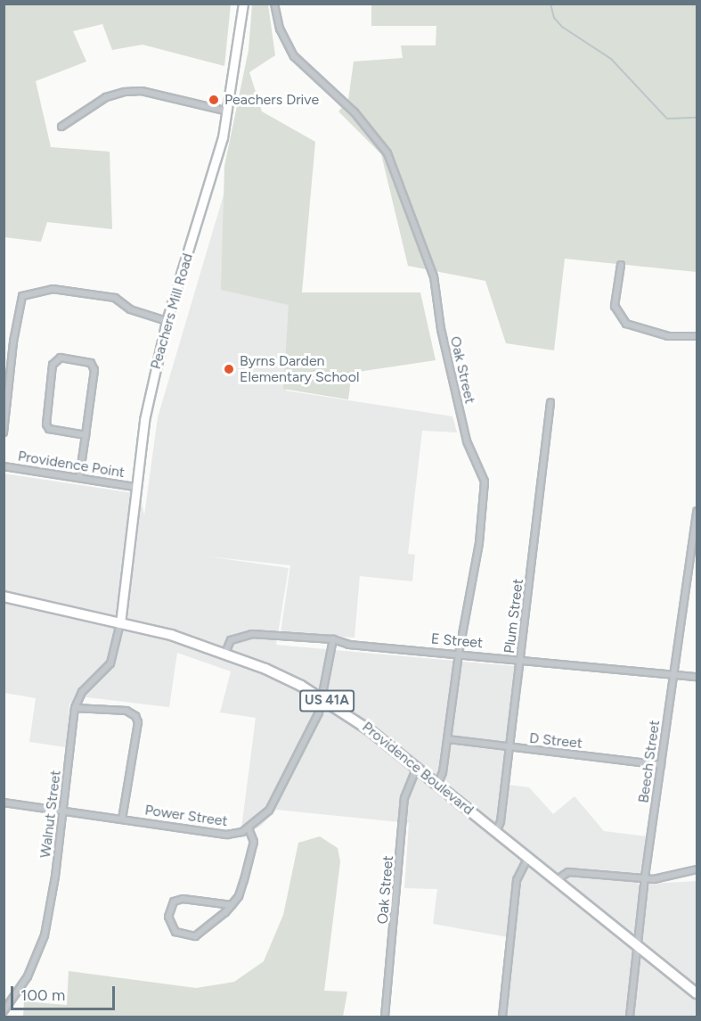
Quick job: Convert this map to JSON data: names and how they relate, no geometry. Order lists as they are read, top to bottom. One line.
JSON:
{"streets":{"highway":["US 41A","Providence Boulevard"],"main road":["Peachers Mill Road"],"street":["Oak Street","Providence Point","Plum Street","E Street","D Street","Beech Street","Walnut Street","Power Street"]},"crossings":[["Peachers Mill Road","Providence Point"],["Peachers Mill Road","Providence Boulevard"],["Peachers Mill Road","Walnut Street"],["Oak Street","E Street"],["Oak Street","D Street"],["Oak Street","Providence Boulevard"],["Plum Street","E Street"],["Plum Street","D Street"],["Plum Street","Providence Boulevard"],["E Street","Beech Street"],["E Street","Providence Boulevard"],["D Street","Beech Street"],["Beech Street","Providence Boulevard"],["Providence Boulevard","Walnut Street"],["Walnut Street","Power Street"]],"places":["Peachers Drive","Byrns Darden Elementary School"],"scale_bar":"100 m"}
